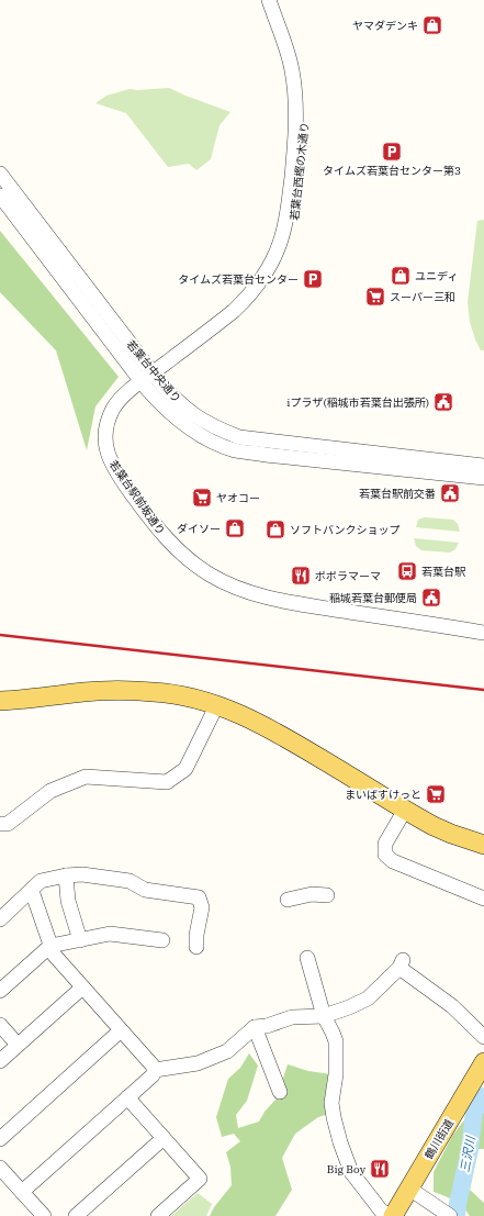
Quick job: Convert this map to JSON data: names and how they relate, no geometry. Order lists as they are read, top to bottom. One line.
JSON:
{"streets":{"main road":["鶴川街道"],"street":["若葉台西樫の木通り","若葉台中央通り","若葉台駅前坂通り"]},"crossings":[["若葉台西樫の木通り","若葉台中央通り"],["若葉台西樫の木通り","若葉台駅前坂通り"],["若葉台中央通り","若葉台駅前坂通り"]],"water":["三沢川"],"places":{"shop":["ヤマダデンキ","ユニディ","ダイソー","ソフトバンクショップ"],"parking":["タイムズ若葉台センター第3","タイムズ若葉台センター"],"supermarket":["スーパー三和","ヤオコー","まいばすけっと"],"public building":["iプラザ(稲城市若葉台出張所)","若葉台駅前交番","稲城若葉台郵便局"],"bus stop":["若葉台駅"],"restaurant":["ポポラマーマ","Big Boy"]}}
